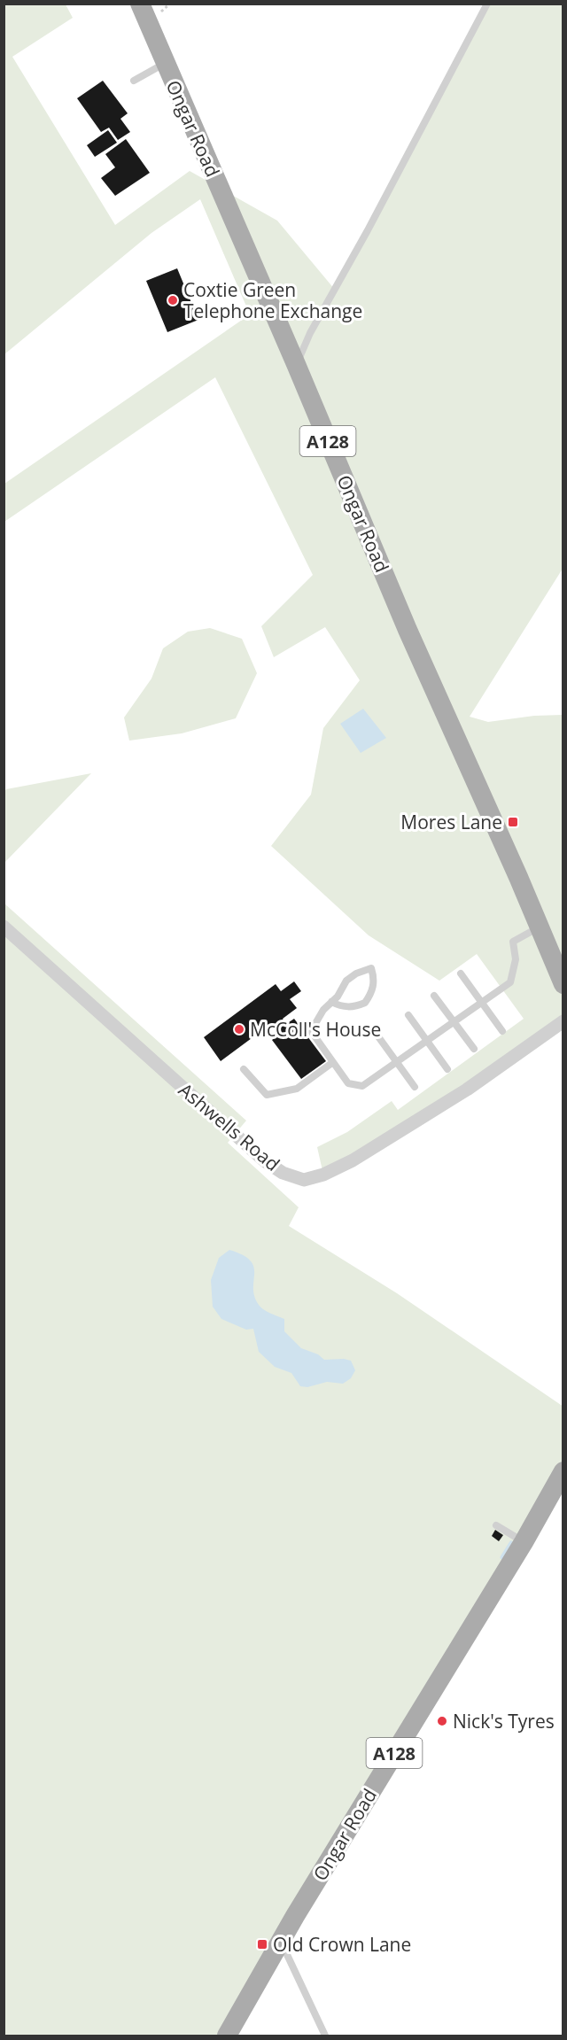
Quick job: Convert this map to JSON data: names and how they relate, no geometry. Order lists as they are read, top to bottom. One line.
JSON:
{"streets":{"main road":["Ongar Road","A128"],"street":["Ashwells Road"]},"places":{"other":["Coxtie Green Telephone Exchange","McColl's House","Nick's Tyres"],"transit":["Mores Lane","Old Crown Lane"]}}
